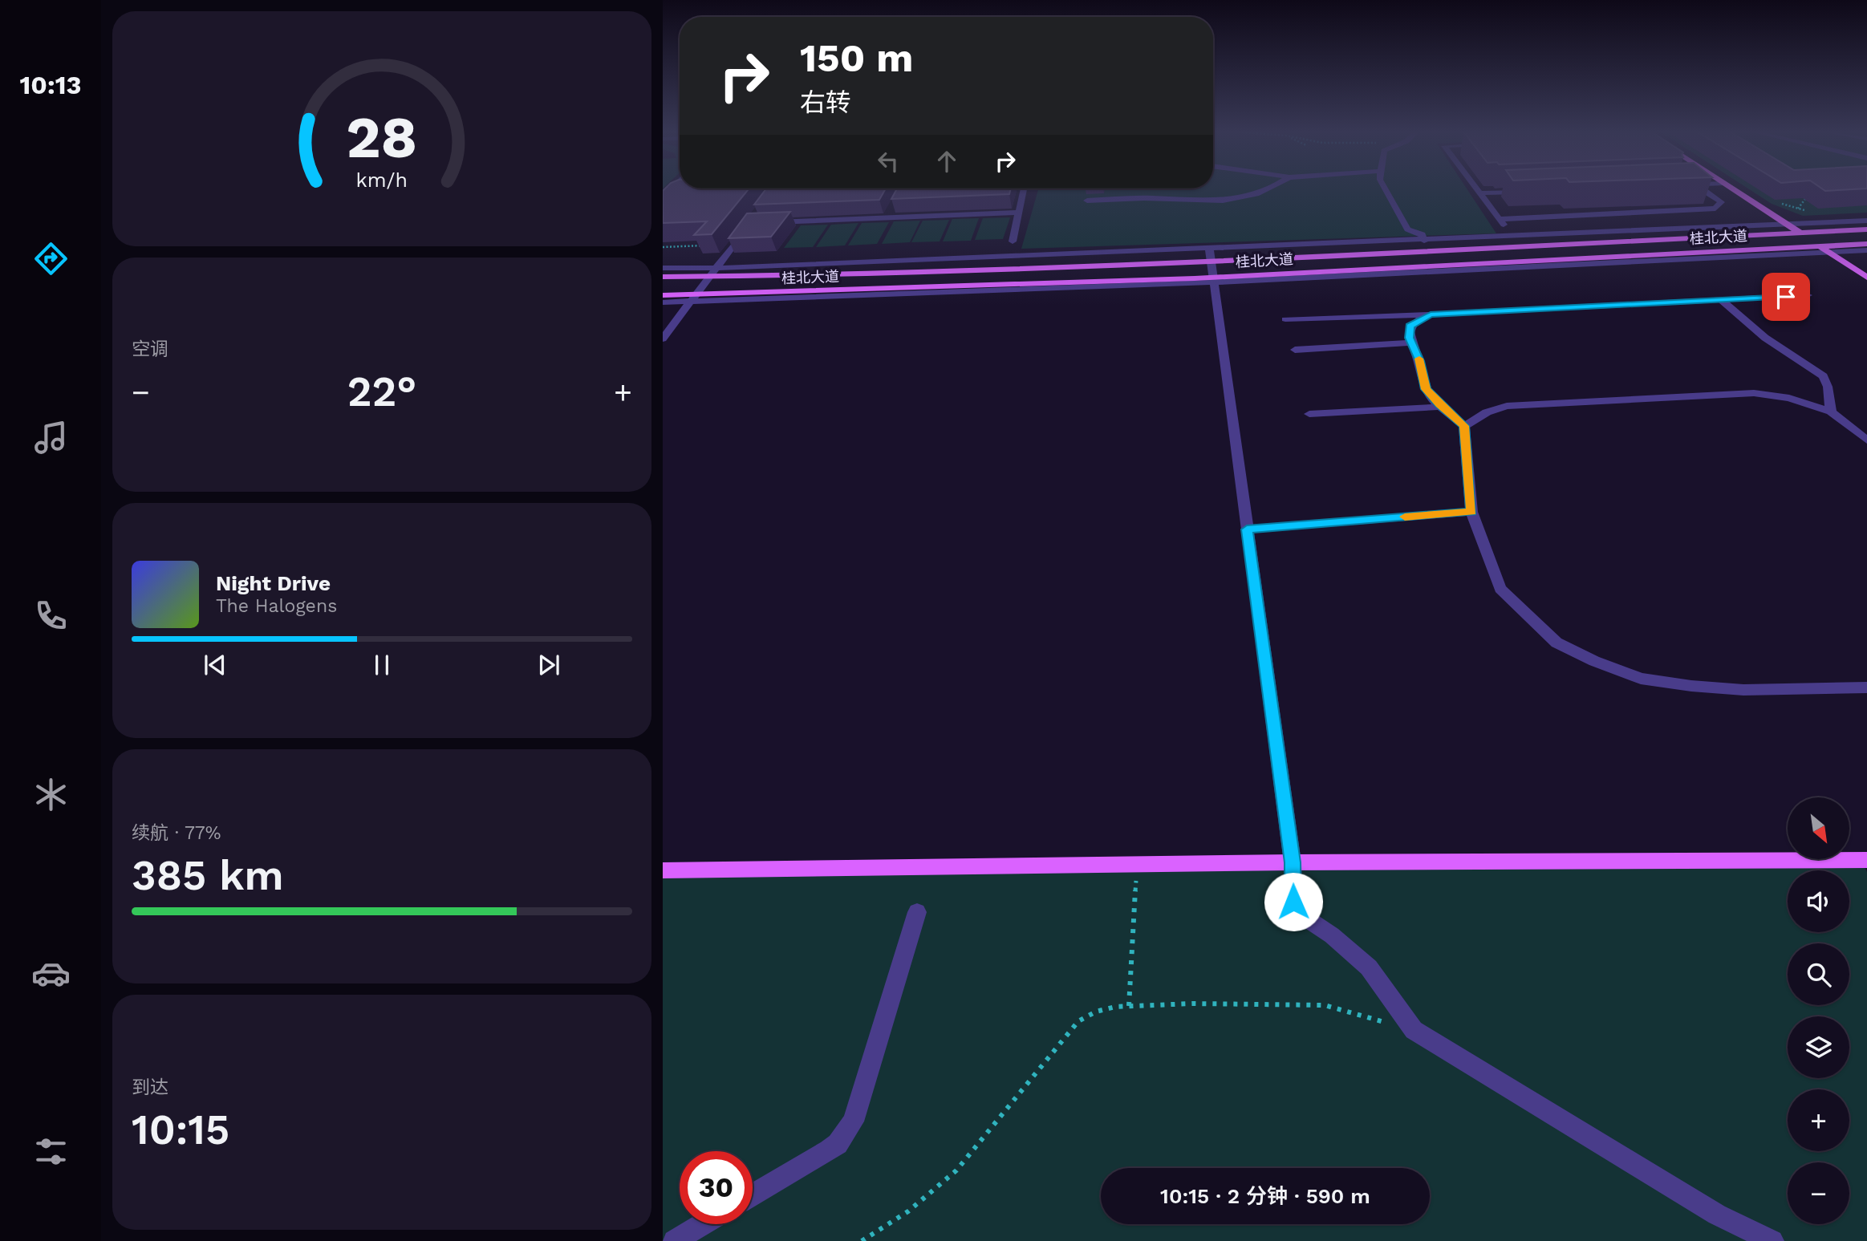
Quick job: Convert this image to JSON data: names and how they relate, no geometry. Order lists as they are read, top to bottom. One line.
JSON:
{"streets":{"main road":["桂北大道"]},"north":"bottom right","page":{"tabs":"10:13","turn":["150 m","右转"],"tile":["空调",["续航 · 77%","385 km"],["到达","10:15"]],"heat":["−","22°","+"],"song":["Night Drive","The Halogens"],"map_buttons":["+","−"],"limit":"30","trip":"10:15 · 2 分钟 · 590 m","gauge":["28","km/h"]}}
